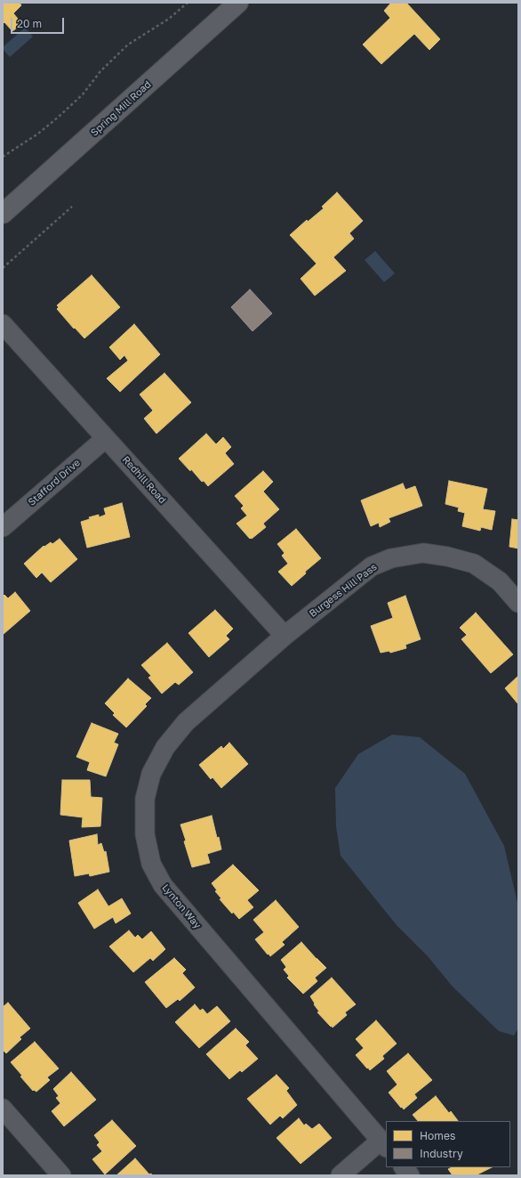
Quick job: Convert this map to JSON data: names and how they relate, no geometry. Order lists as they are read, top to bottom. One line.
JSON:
{"streets":{"street":["Spring Mill Road","Redhill Road","Stafford Drive","Burgess Hill Pass","Lynton Way"]},"crossings":[["Redhill Road","Stafford Drive"],["Redhill Road","Burgess Hill Pass"],["Redhill Road","Lynton Way"],["Burgess Hill Pass","Lynton Way"]],"legend":["Homes","Industry"],"scale_bar":"20 m"}
